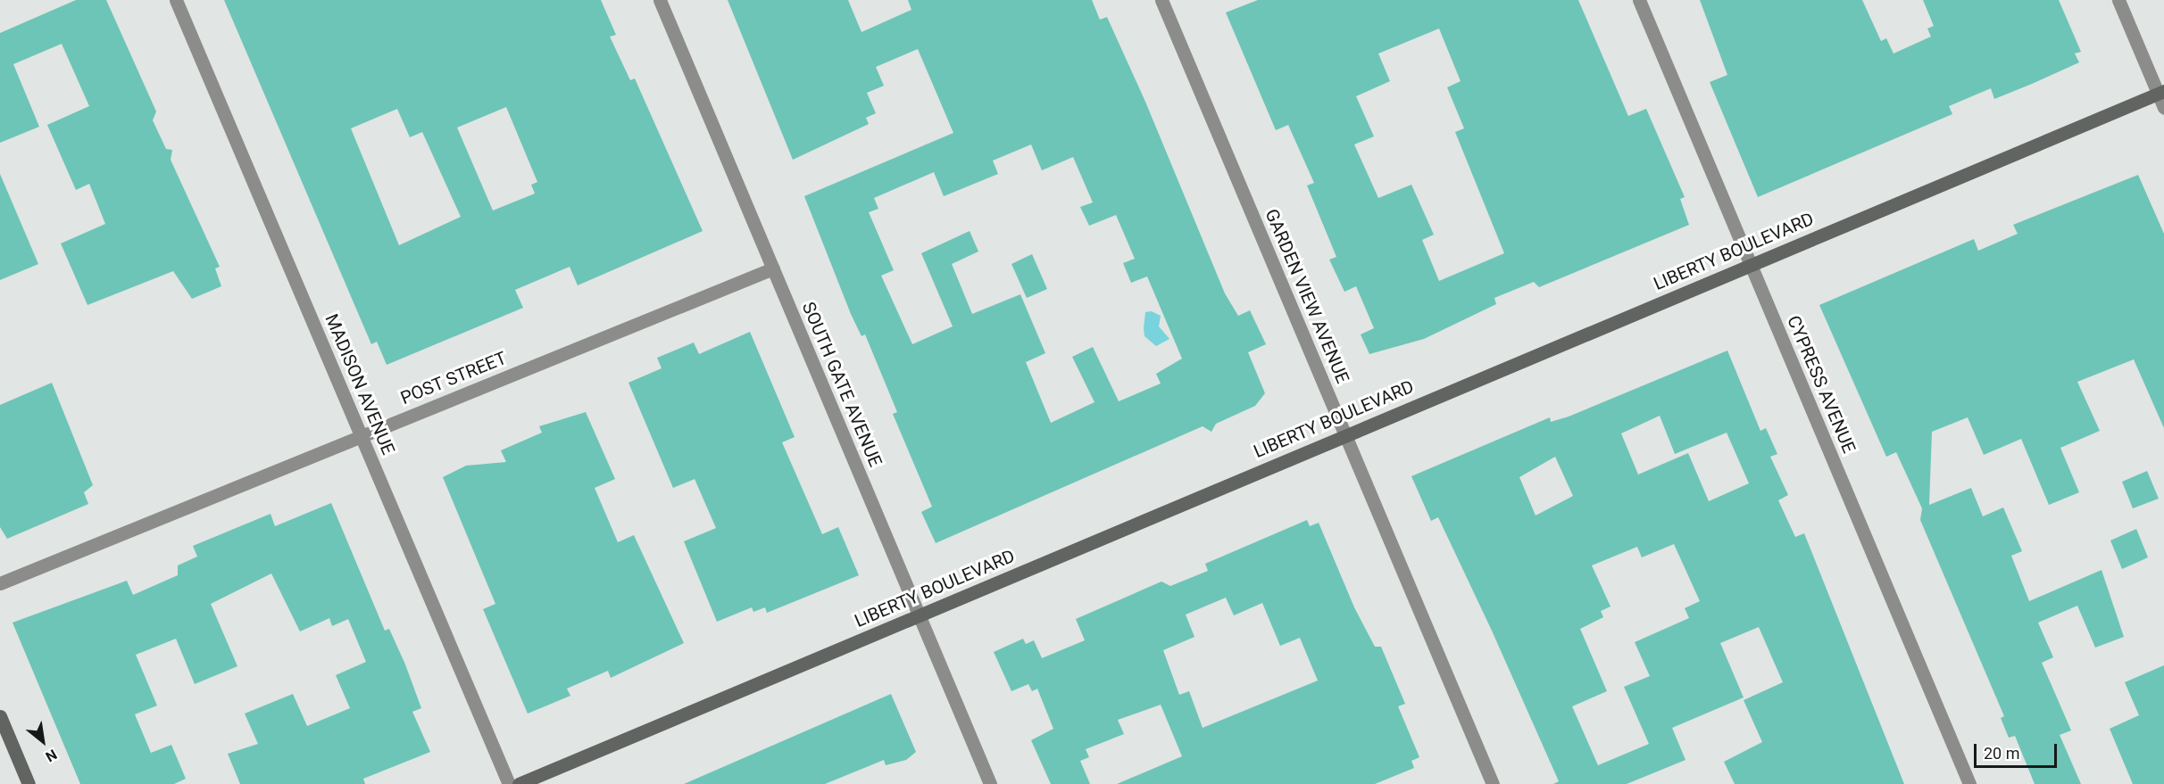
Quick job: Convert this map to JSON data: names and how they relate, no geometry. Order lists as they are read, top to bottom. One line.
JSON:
{"streets":{"street":["LIBERTY BOULEVARD","GARDEN VIEW AVENUE","POST STREET","MADISON AVENUE","SOUTH GATE AVENUE","CYPRESS AVENUE"]},"crossings":[["LIBERTY BOULEVARD","GARDEN VIEW AVENUE"],["LIBERTY BOULEVARD","SOUTH GATE AVENUE"],["LIBERTY BOULEVARD","CYPRESS AVENUE"],["POST STREET","MADISON AVENUE"],["POST STREET","SOUTH GATE AVENUE"]],"scale_bar":"20 m","north":"bottom right"}
